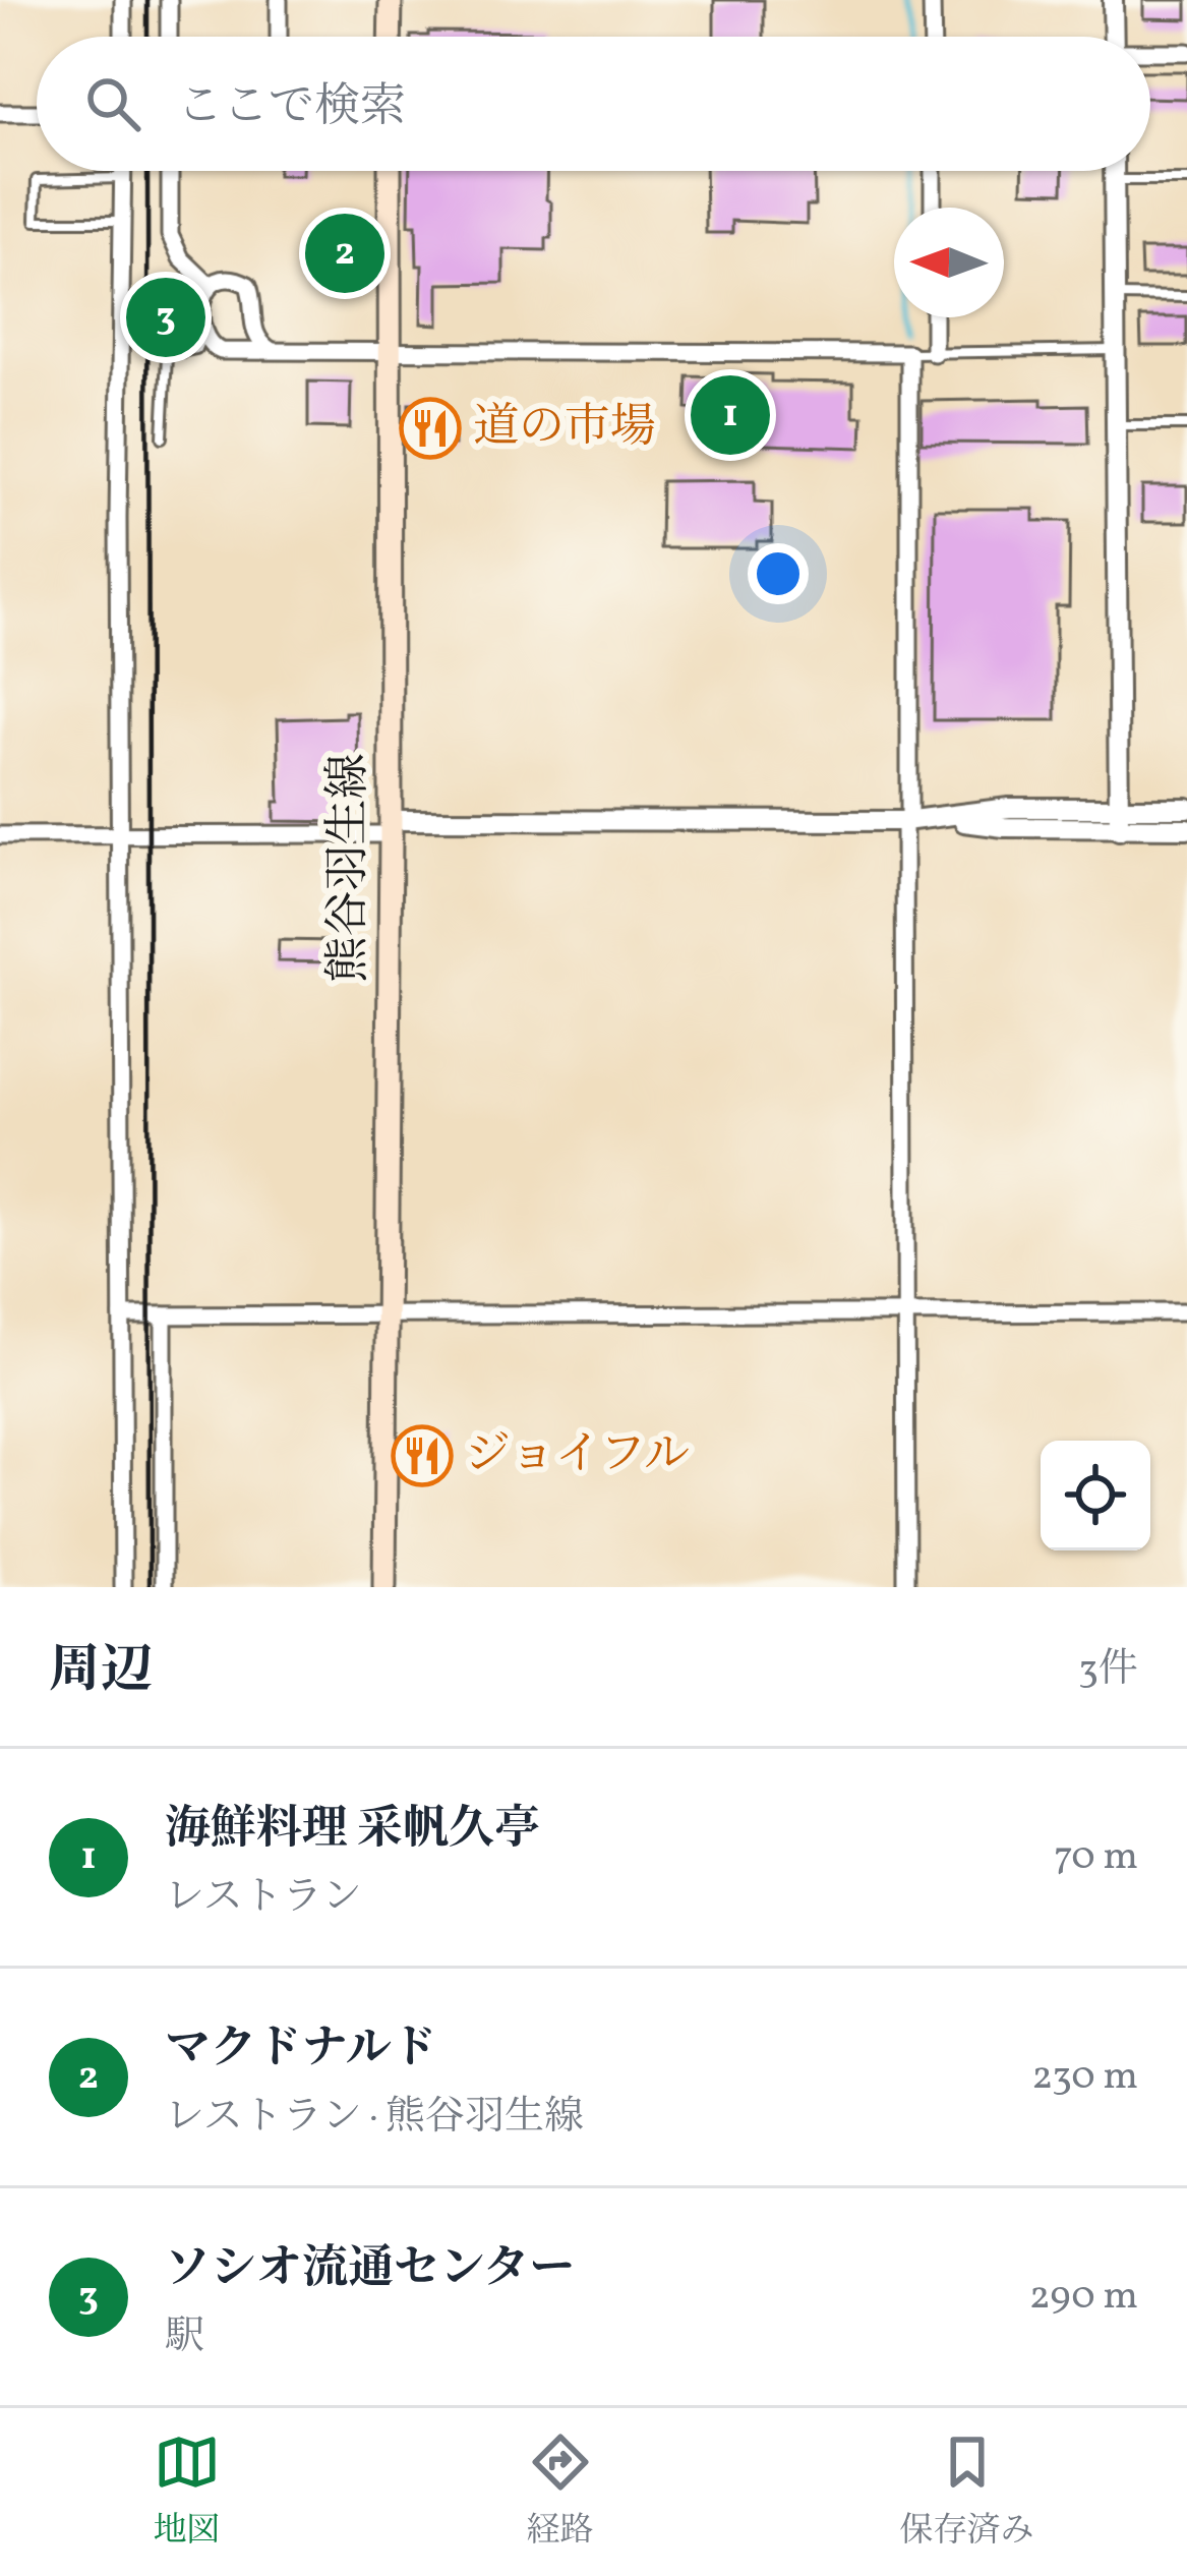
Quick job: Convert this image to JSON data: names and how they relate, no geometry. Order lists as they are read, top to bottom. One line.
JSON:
{"streets":{"main road":["熊谷羽生線"]},"places":{"restaurant":["道の市場","ジョイフル"]},"north":"left","page":{"search":"ここで検索","pins":["2","3","1"],"heading":["周辺","3件"],"list":[{"mark":"1","name":"海鮮料理 采帆久亭","note":"レストラン","value":"70 m"},{"mark":"2","name":"マクドナルド","note":"レストラン · 熊谷羽生線","value":"230 m"},{"mark":"3","name":"ソシオ流通センター","note":"駅","value":"290 m"}],"nav":["地図","経路","保存済み"]}}
